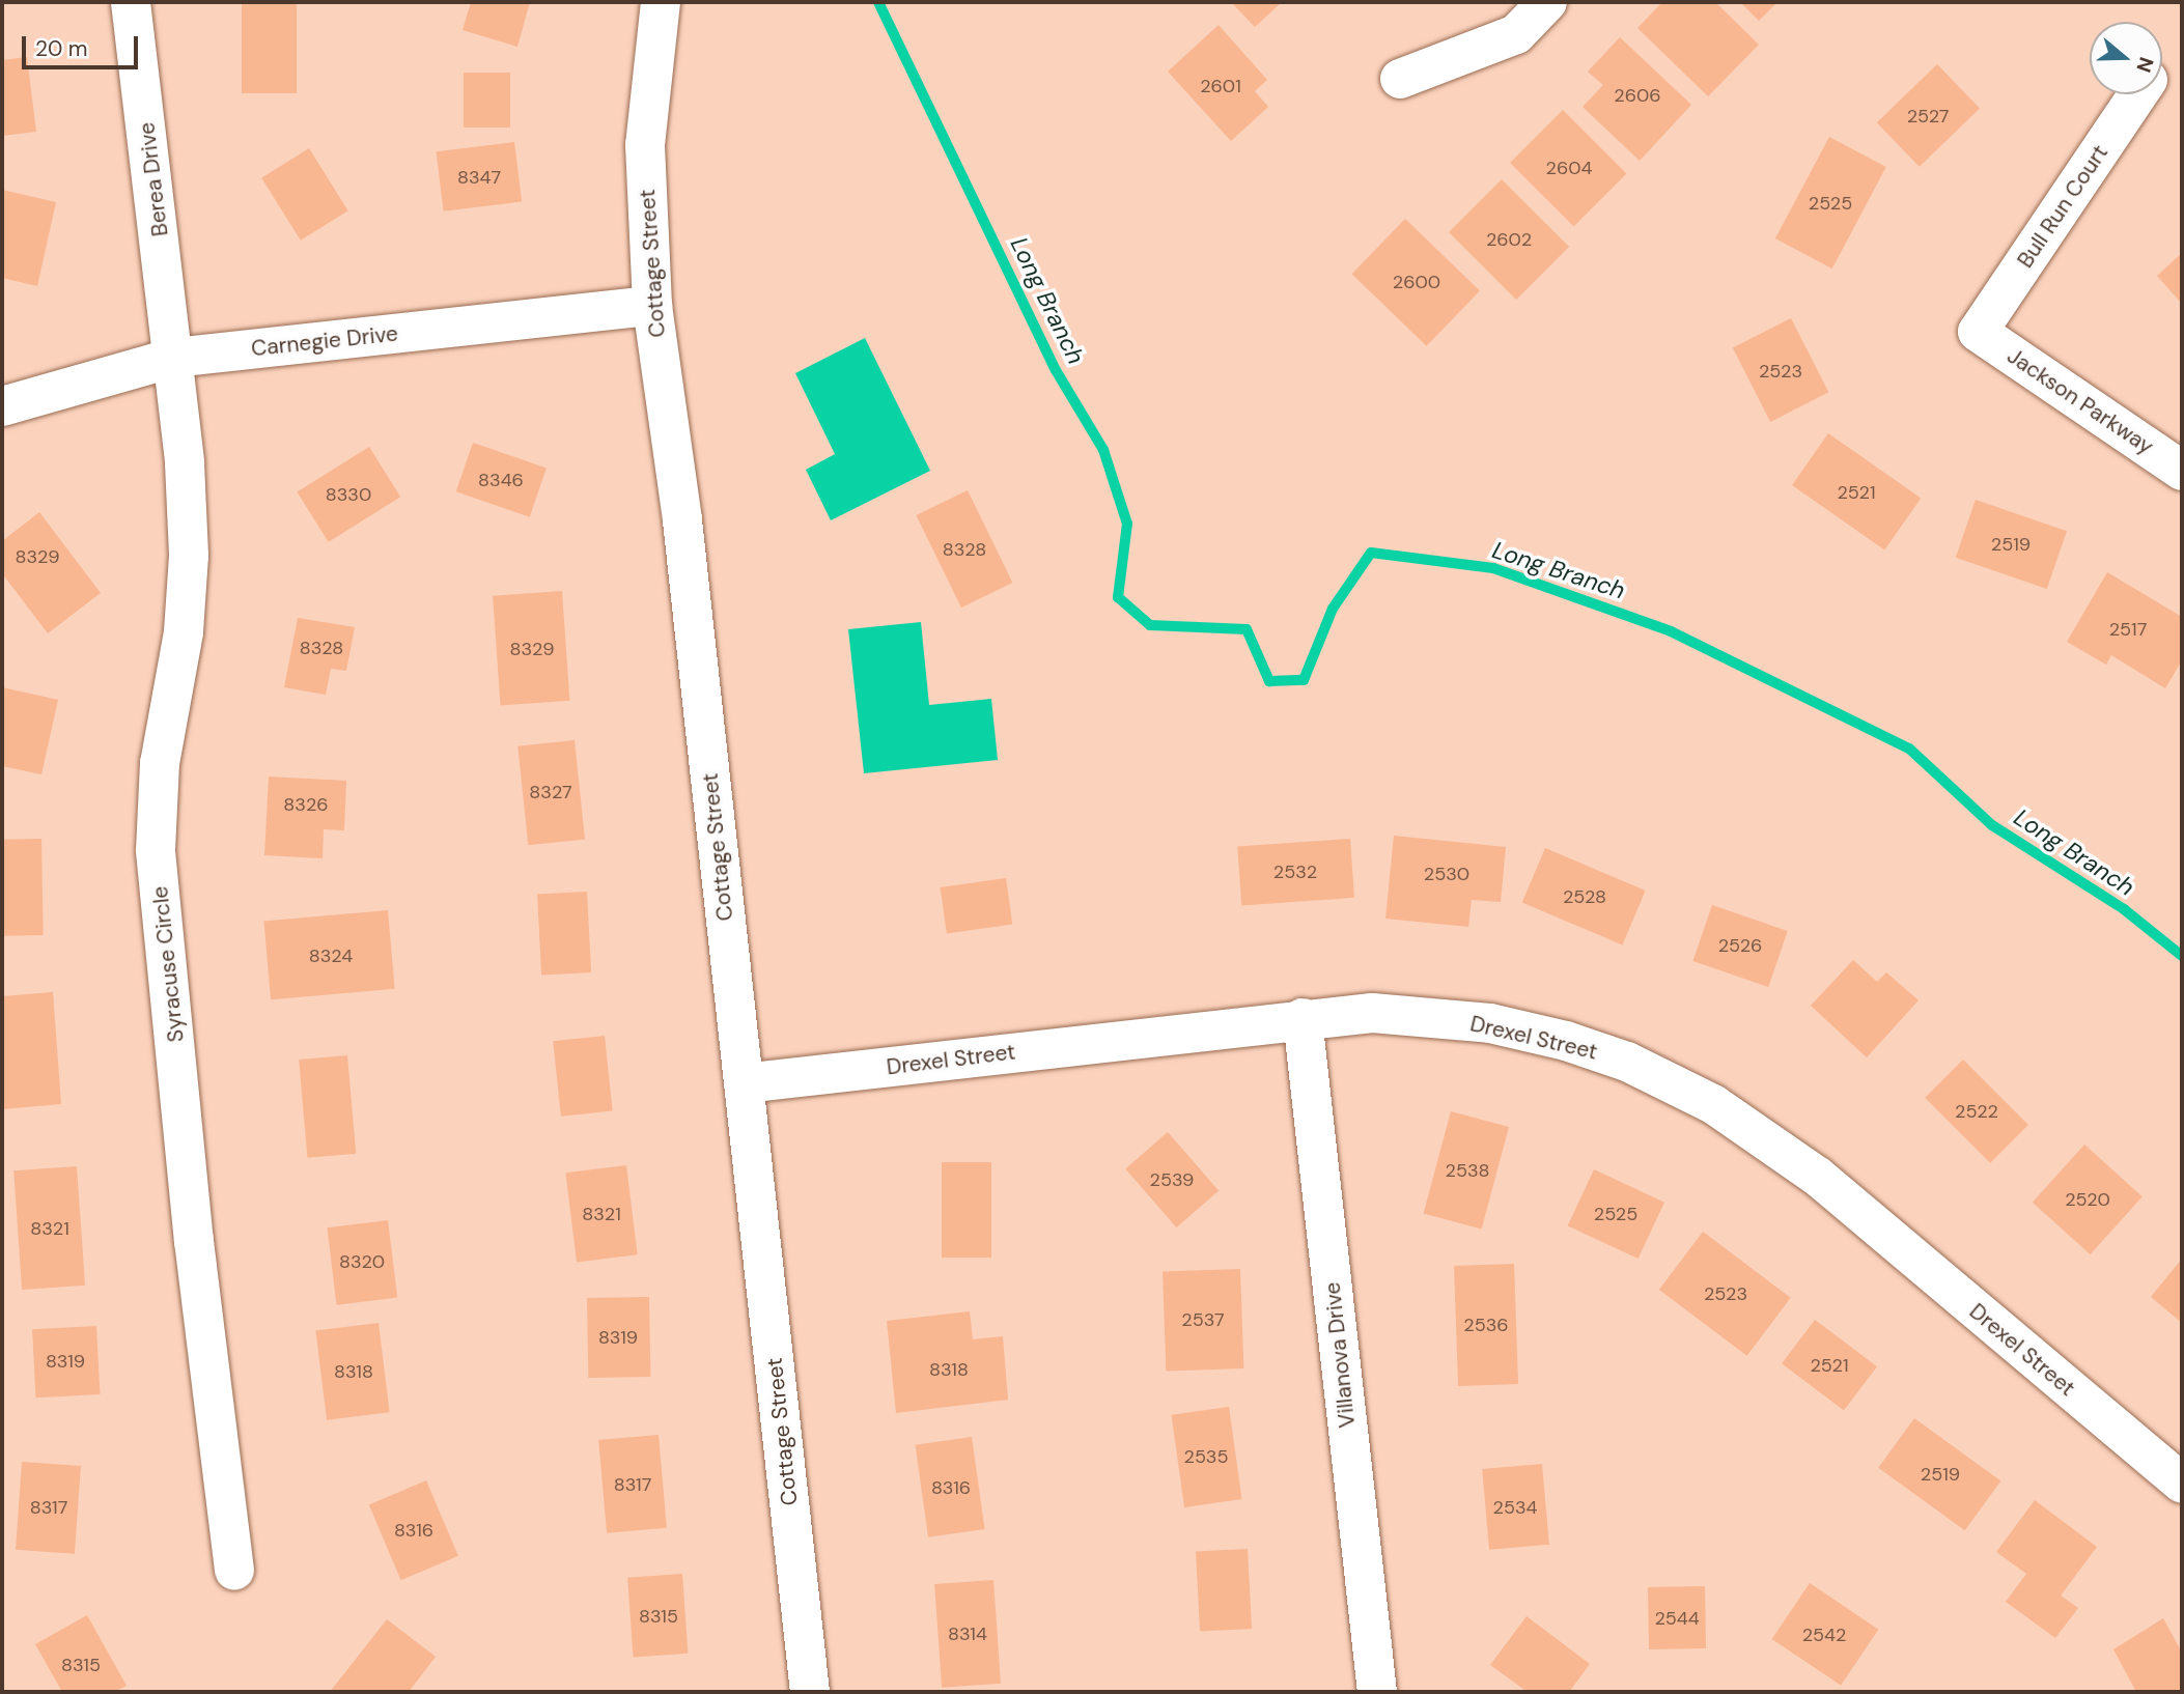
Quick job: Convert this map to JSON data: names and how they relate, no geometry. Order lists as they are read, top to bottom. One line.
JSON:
{"streets":{"street":["Berea Drive","Bull Run Court","Cottage Street","Carnegie Drive","Jackson Parkway","Syracuse Circle","Drexel Street","Villanova Drive"]},"crossings":[["Berea Drive","Carnegie Drive"],["Berea Drive","Syracuse Circle"],["Bull Run Court","Jackson Parkway"],["Cottage Street","Carnegie Drive"],["Cottage Street","Drexel Street"],["Carnegie Drive","Syracuse Circle"],["Drexel Street","Villanova Drive"]],"water":["Long Branch"],"house_numbers":["2601","2606","2527","2604","8347","2525","2602","2600","2523","8346","2521","8330","2519","8328","8329","2517","8328","8329","8327","8326","2532","2530","2528","2526","8324","2522","2538","2539","2520","8321","2525","8321","8320","2523","2537","2536","8319","8319","2521","8318","8318","2535","2519","8317","8316","8317","2534","8316","8315","2544","8314","2542","8315"],"scale_bar":"20 m","north":"right"}
